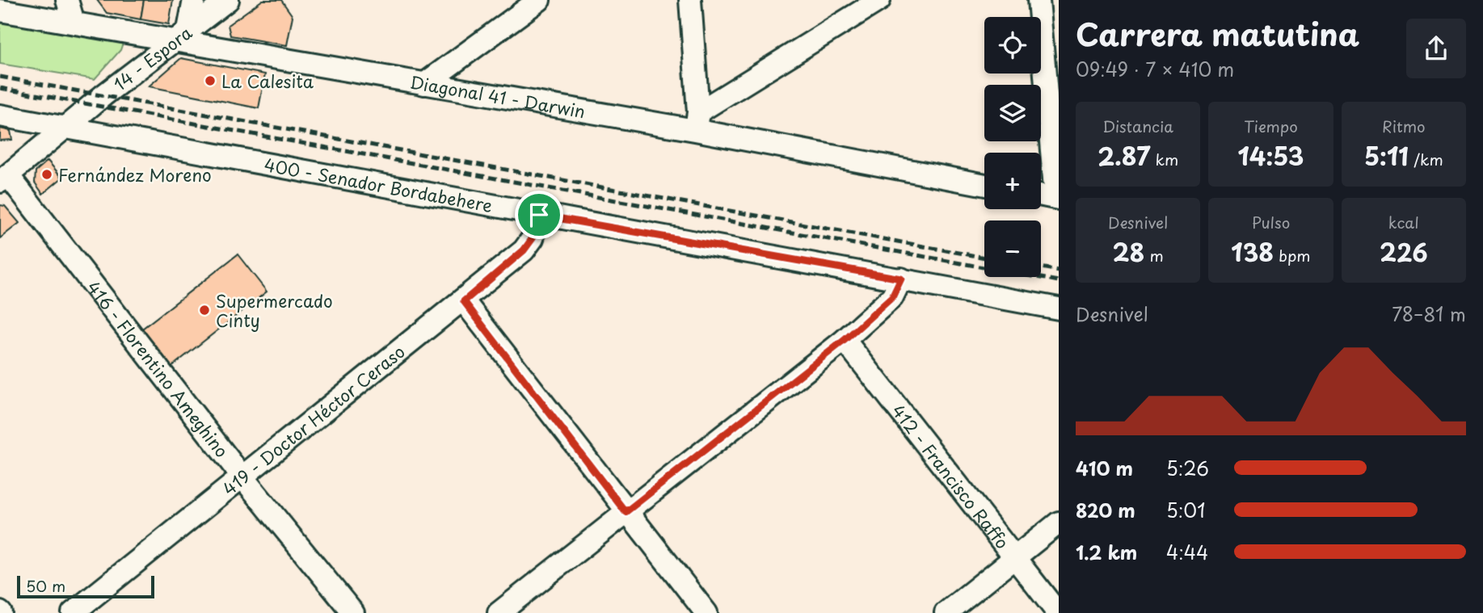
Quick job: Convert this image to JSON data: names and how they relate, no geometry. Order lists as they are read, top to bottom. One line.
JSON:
{"streets":{"street":["14 - Espora","Diagonal 41 - Darwin","400 - Senador Bordabehere","416 - Florentino Ameghino","419 - Doctor Héctor Ceraso","412 - Francisco Raffo"]},"crossings":[["14 - Espora","Diagonal 41 - Darwin"],["14 - Espora","400 - Senador Bordabehere"],["14 - Espora","416 - Florentino Ameghino"],["400 - Senador Bordabehere","419 - Doctor Héctor Ceraso"],["416 - Florentino Ameghino","419 - Doctor Héctor Ceraso"]],"places":["La Calesita","Fernández Moreno","Supermercado Cinty"],"scale_bar":"50 m","page":{"heading":["Carrera matutina","09:49 · 7 × 410 m"],"map_buttons":["+","−"],"stats":[["Distancia","2.87 km"],["Tiempo","14:53"],["Ritmo","5:11 /km"],["Desnivel","28 m"],["Pulso","138 bpm"],["kcal","226"]],"chart":["Desnivel","78–81 m"],"list":[{"name":"410 m","note":"5:26"},{"name":"820 m","note":"5:01"},{"name":"1.2 km","note":"4:44"}],"scale":"50 m"}}
